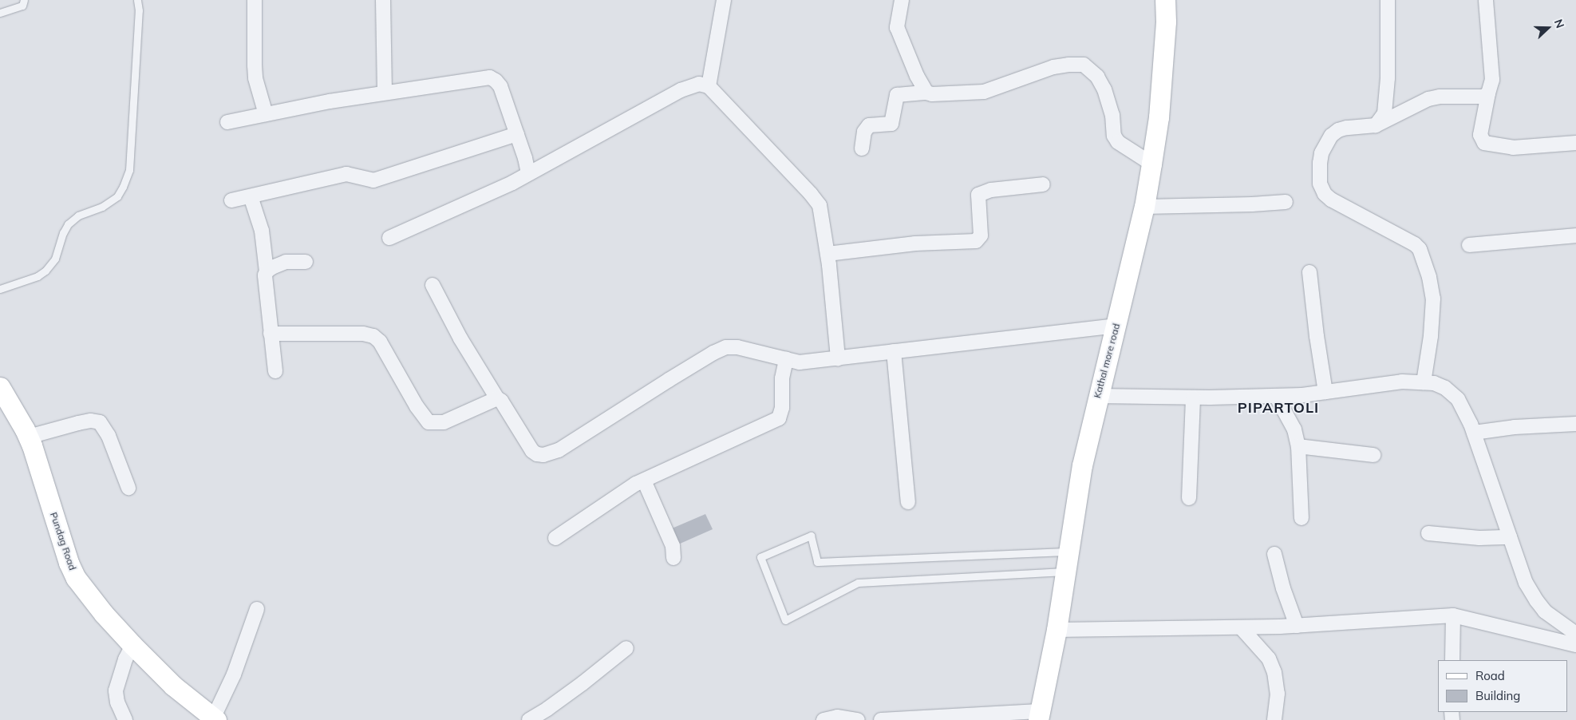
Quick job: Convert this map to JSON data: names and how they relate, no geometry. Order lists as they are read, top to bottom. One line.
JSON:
{"streets":{"main road":["Kathal more road","Pundag Road"]},"districts":["PIPARTOLI"],"legend":["Road","Building"],"north":"right"}
